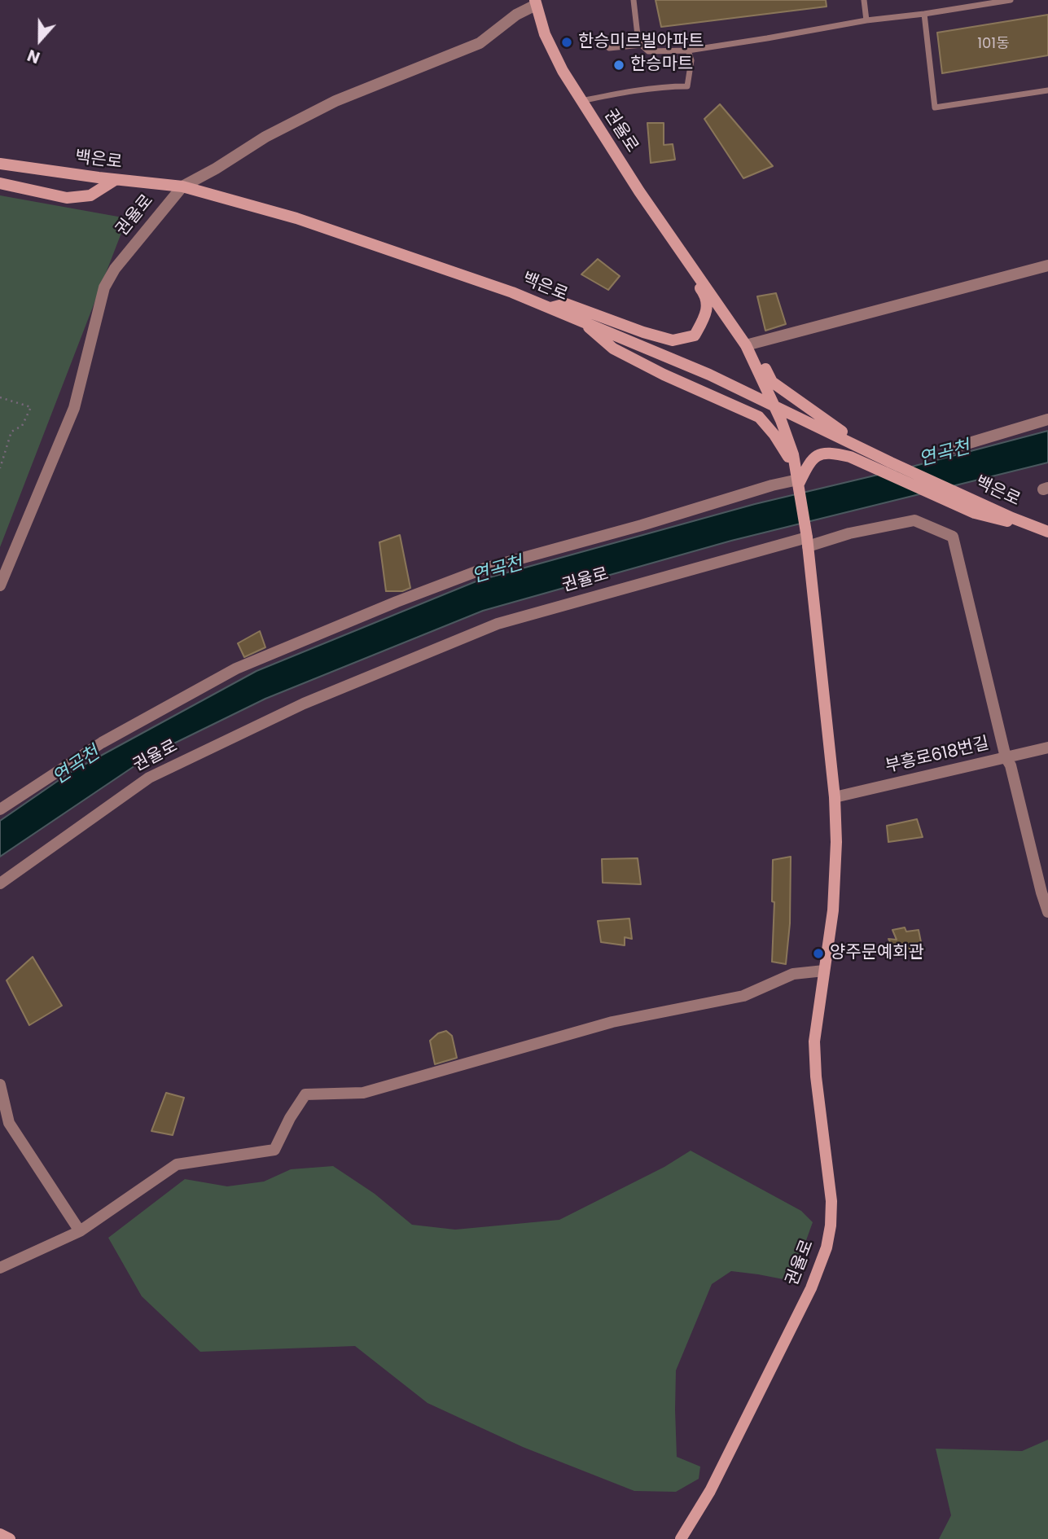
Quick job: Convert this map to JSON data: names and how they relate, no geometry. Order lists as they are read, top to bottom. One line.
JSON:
{"streets":{"main road":["권율로","백은로"],"street":["부흥로618번길"]},"crossings":[["권율로","백은로"],["권율로","부흥로618번길"]],"water":["연곡천"],"places":["한승미르빌아파트","한승마트","양주문예회관"],"house_numbers":["101동"],"north":"bottom"}
